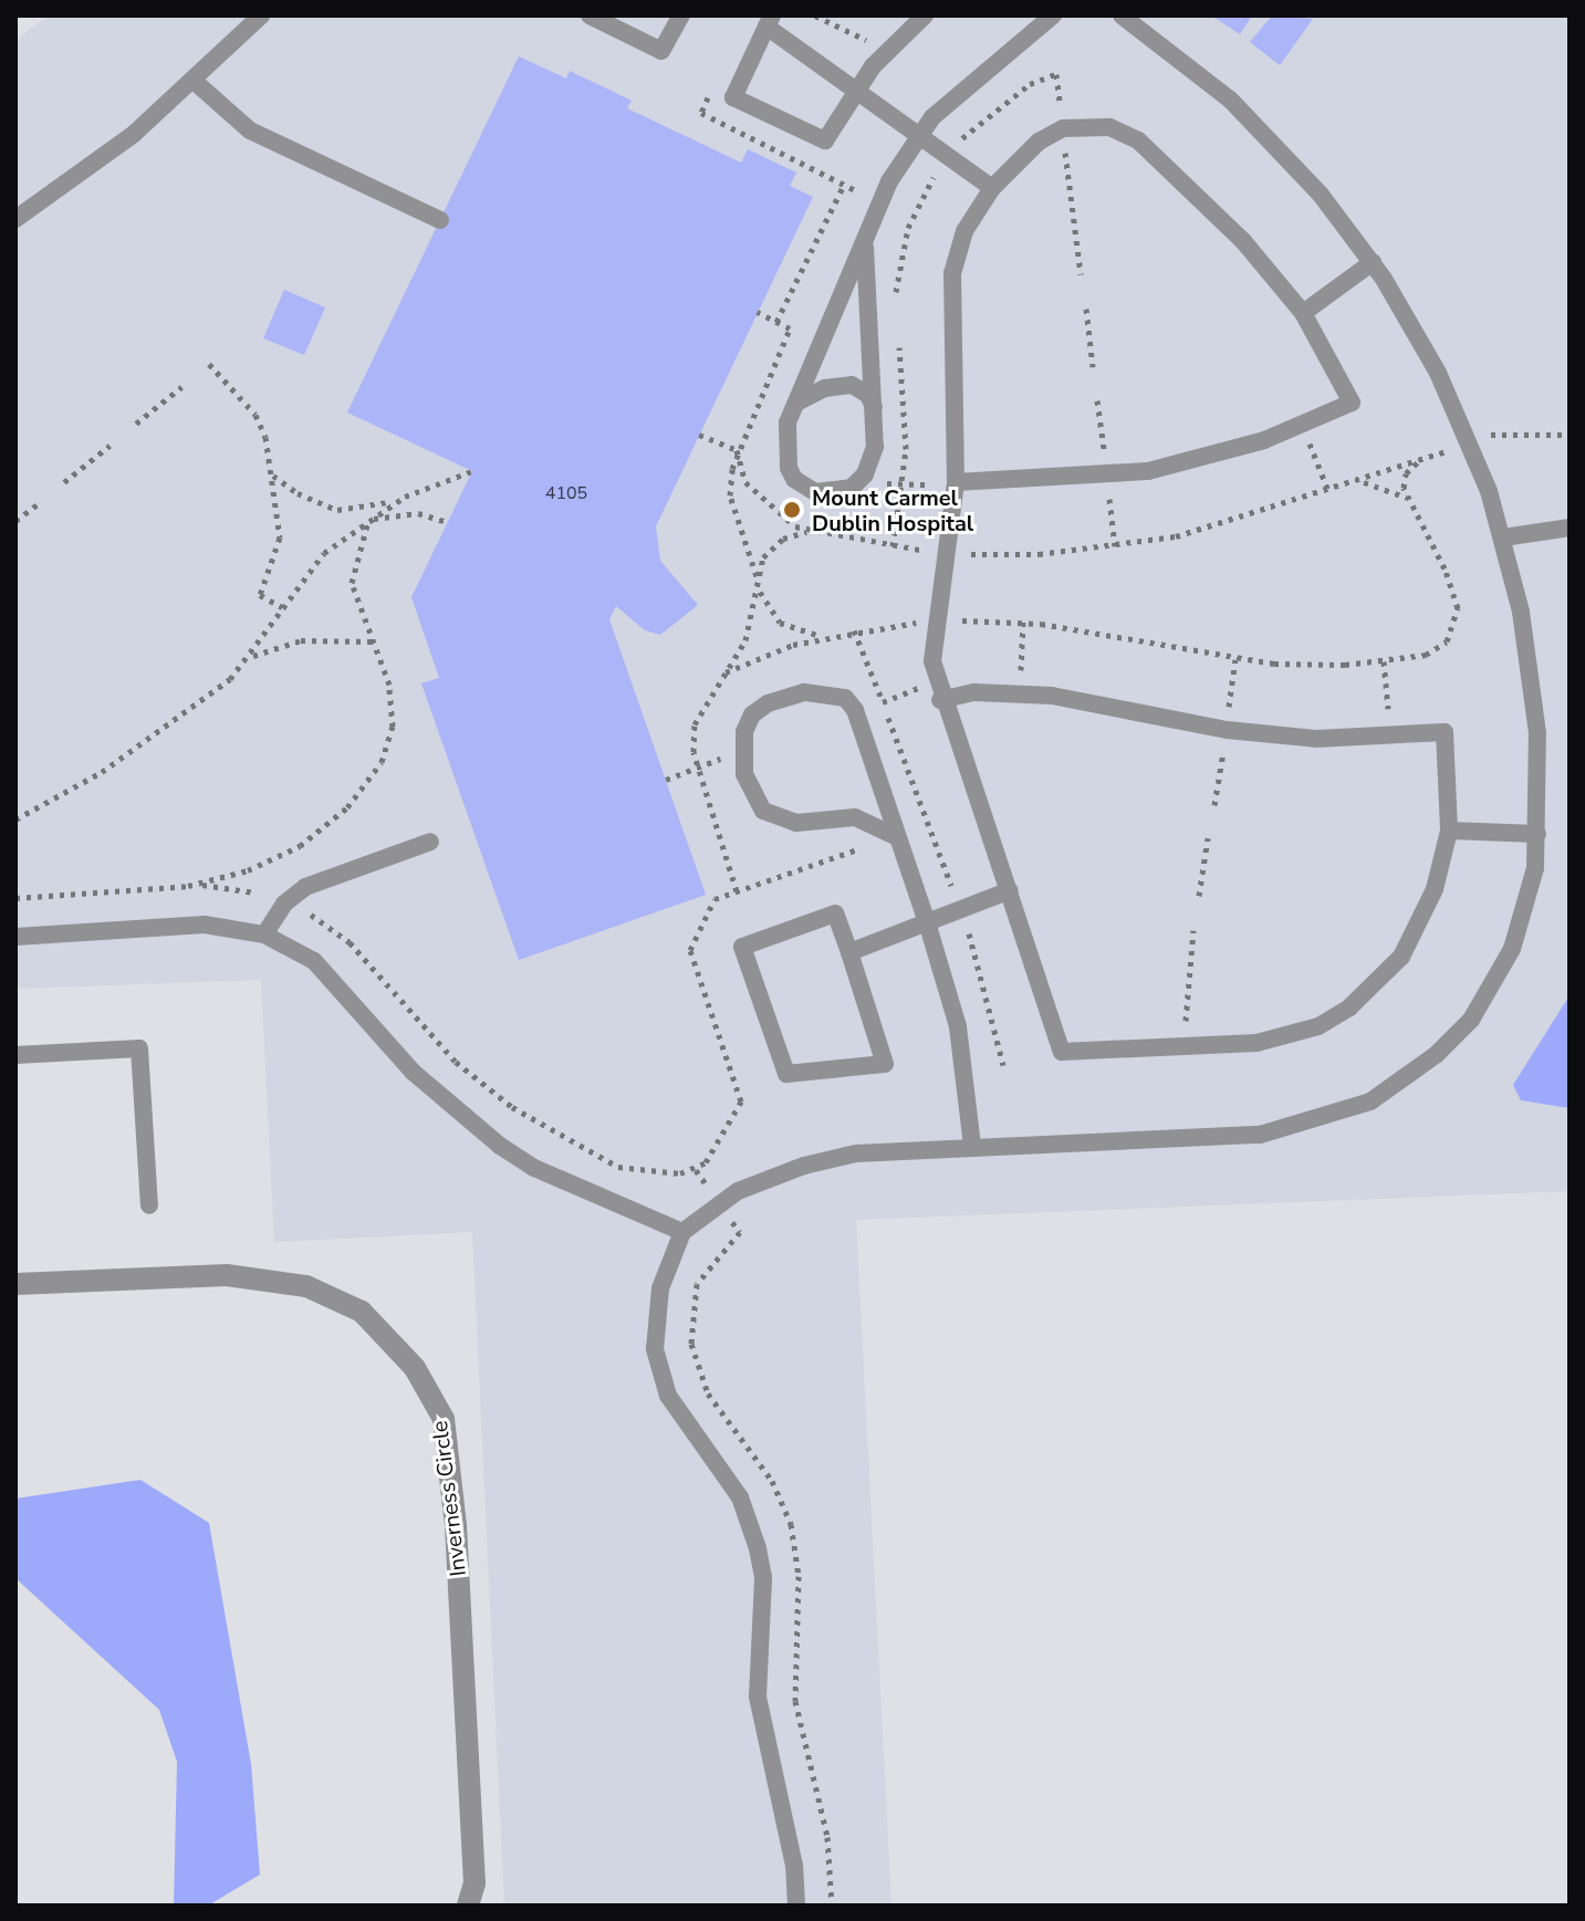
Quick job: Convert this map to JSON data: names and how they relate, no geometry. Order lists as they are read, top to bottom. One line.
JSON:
{"streets":{"street":["Inverness Circle"]},"places":["Mount Carmel Dublin Hospital"],"house_numbers":["4105"]}
